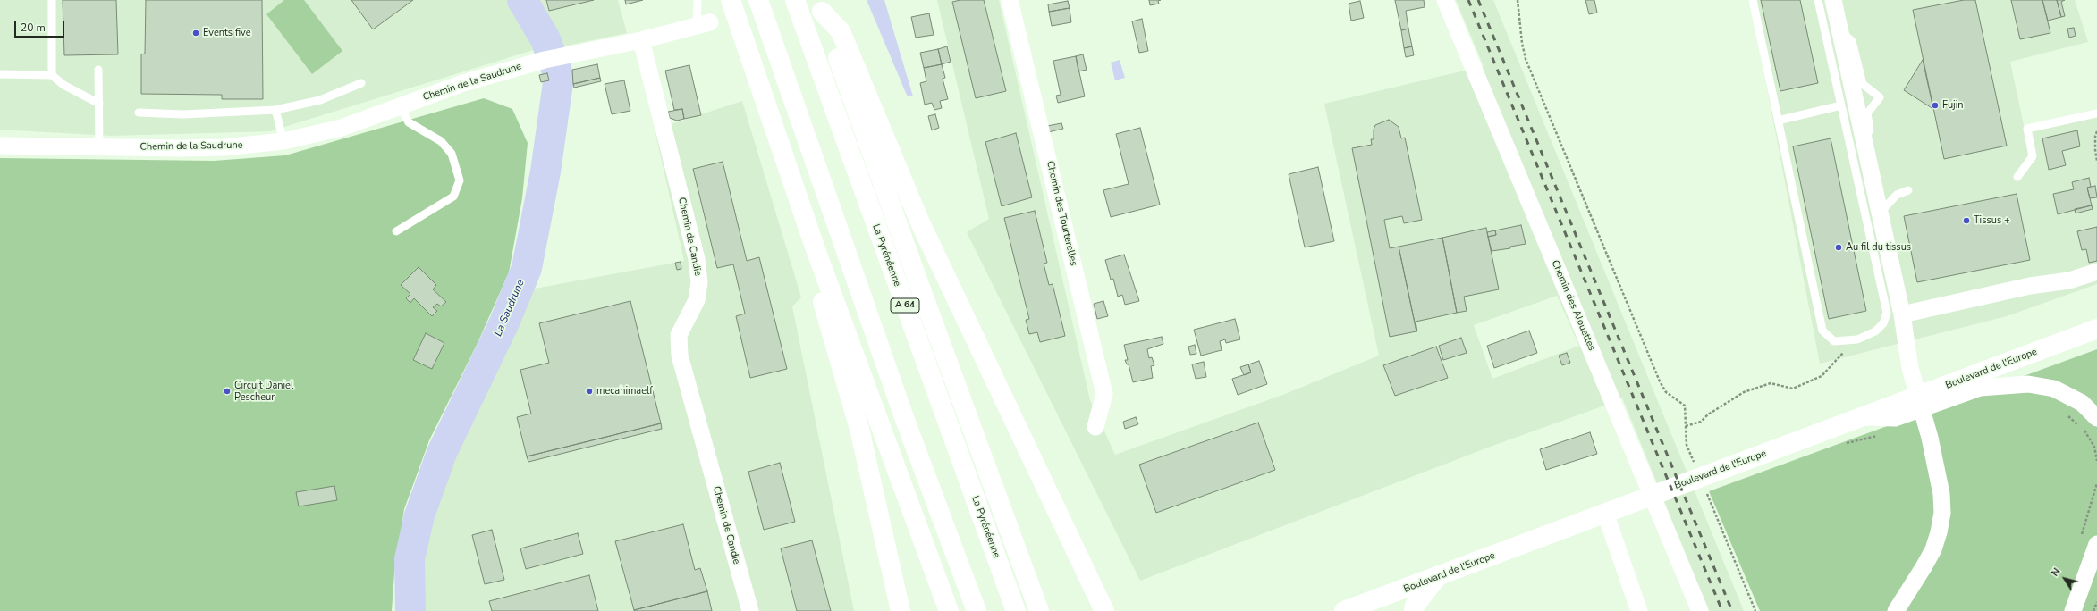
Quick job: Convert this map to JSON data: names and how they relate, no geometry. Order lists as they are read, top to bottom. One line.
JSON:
{"streets":{"main road":["La Pyrénéenne","A 64","Boulevard de l'Europe"],"street":["Chemin de la Saudrune","Chemin des Tourterelles","Chemin de Candie","Chemin des Alouettes"]},"crossings":[["Chemin de la Saudrune","Chemin de Candie"]],"water":["La Saudrune"],"places":["Events five","Fujin","Tissus +","Au fil du tissus","Circuit Daniel Pescheur","mecahimaelf"],"scale_bar":"20 m","north":"top left"}
